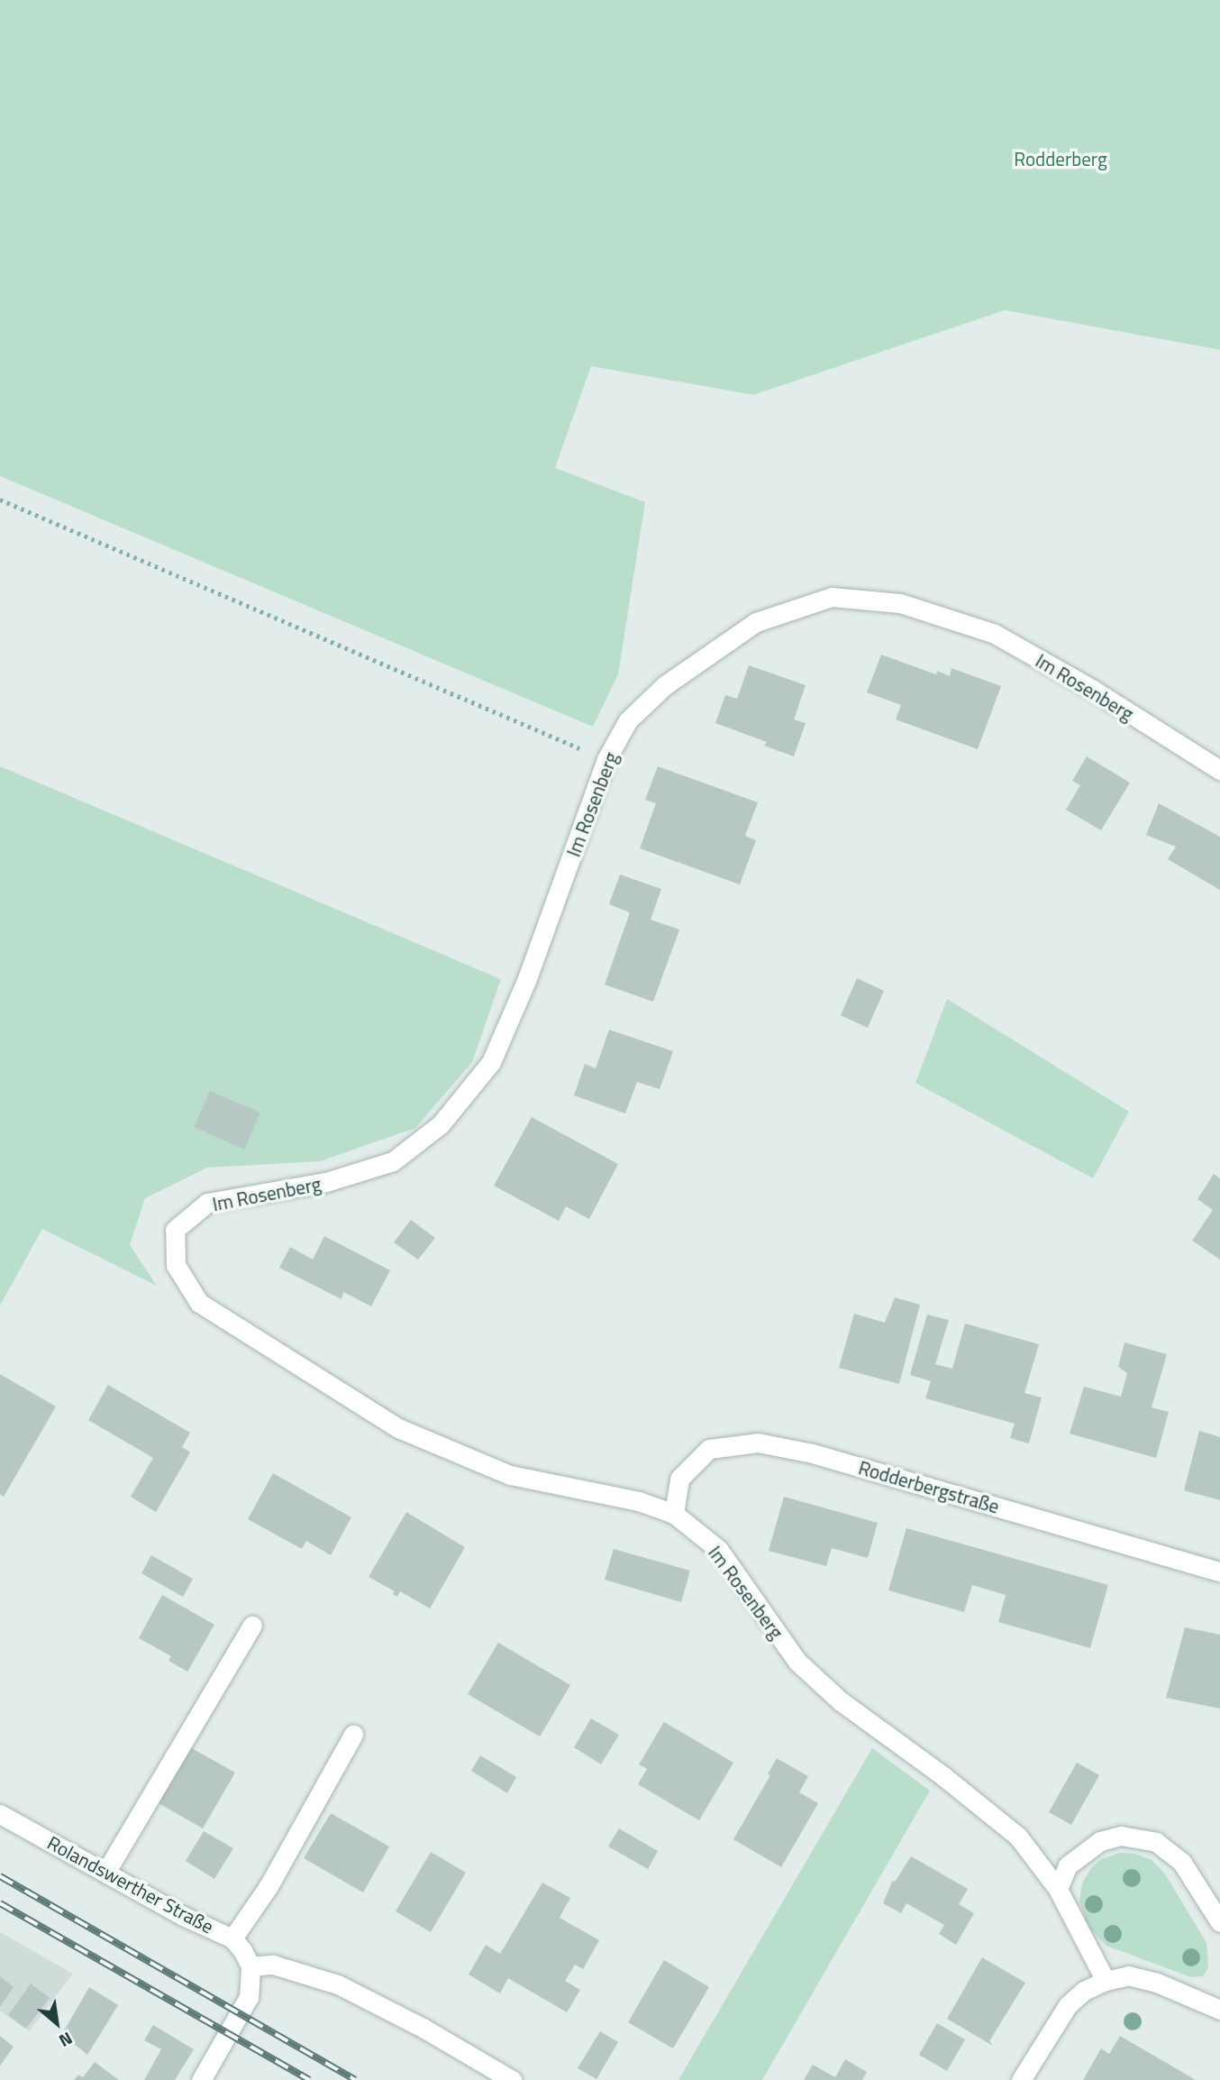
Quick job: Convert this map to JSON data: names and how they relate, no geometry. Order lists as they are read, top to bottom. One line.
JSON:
{"streets":{"street":["Im Rosenberg","Rodderbergstraße","Rolandswerther Straße"]},"crossings":[["Im Rosenberg","Rodderbergstraße"]],"parks":["Rodderberg"],"north":"bottom right"}
